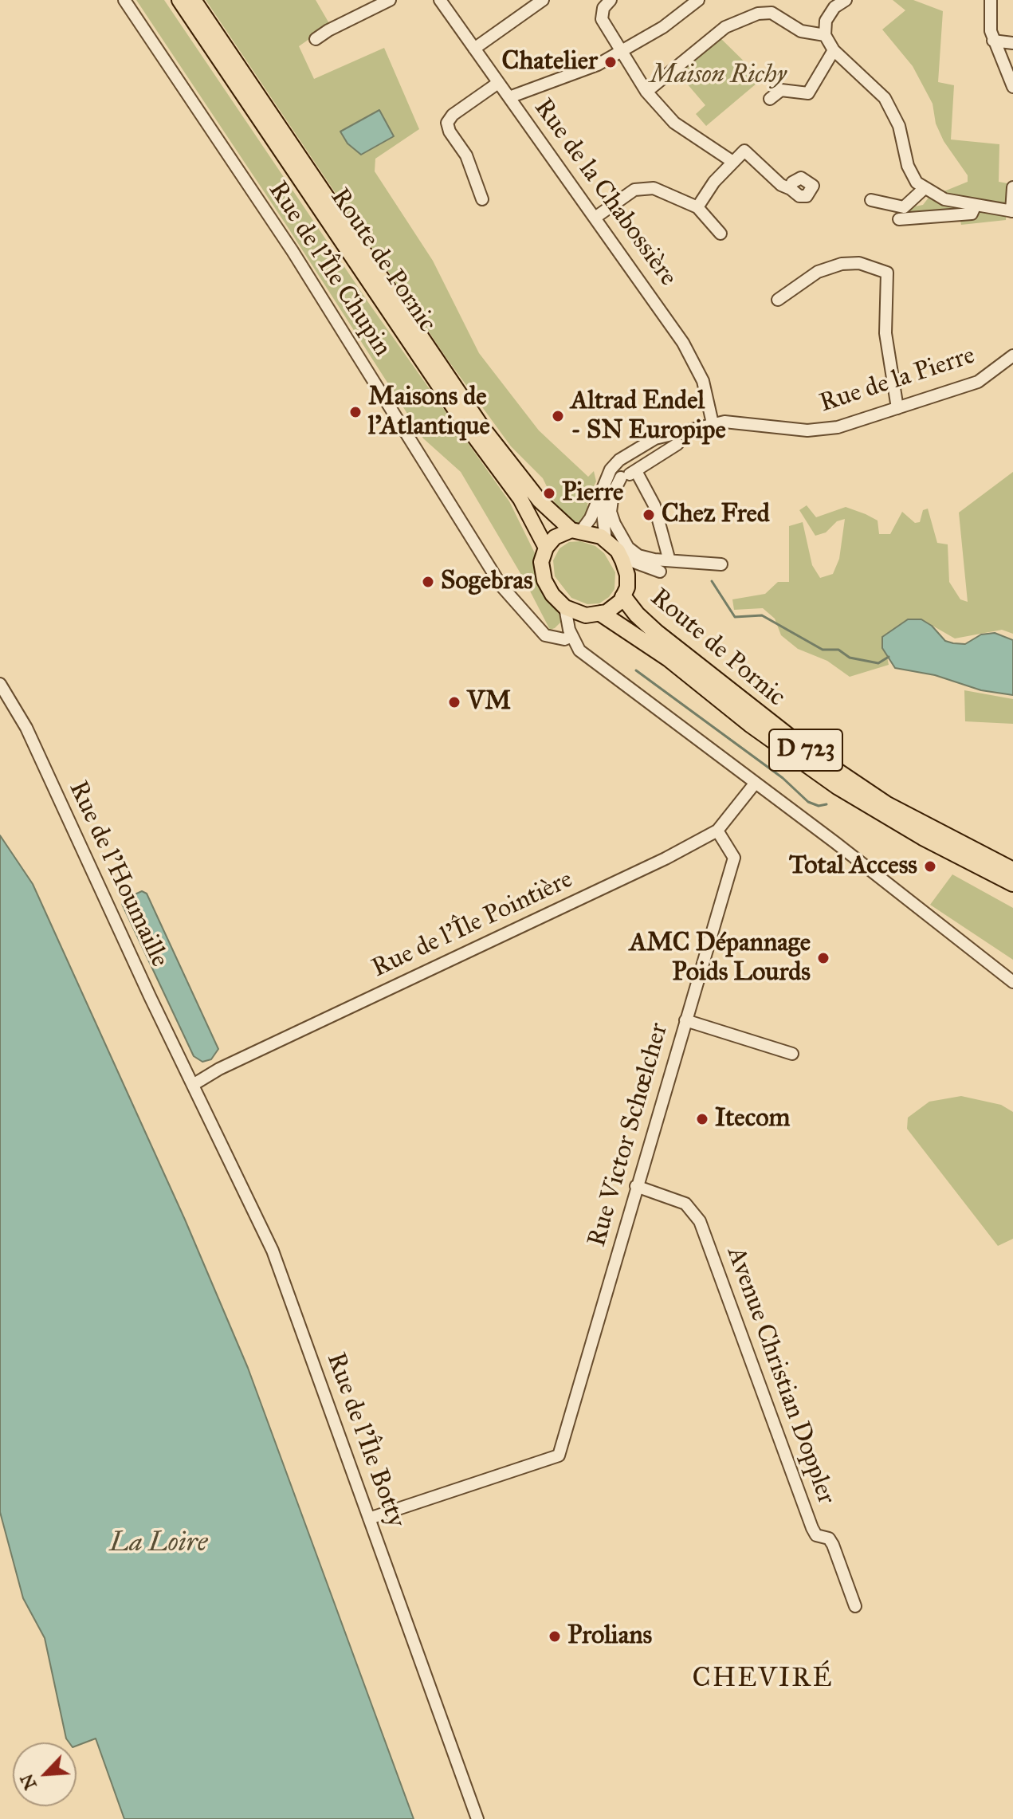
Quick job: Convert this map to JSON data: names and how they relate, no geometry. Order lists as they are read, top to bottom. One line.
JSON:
{"streets":{"highway":["Route de Pornic","D 723"],"street":["Rue de la Chabossière","Rue de l'Île Chupin","Rue de la Pierre","Rue de l'Houmaille","Rue de l'Île Pointière","Rue Victor Schœlcher","Avenue Christian Doppler","Rue de l'Île Botty"]},"crossings":[["Rue de la Chabossière","Rue de la Pierre"],["Route de Pornic","Rue de la Pierre"],["Rue de l'Houmaille","Rue de l'Île Pointière"],["Rue de l'Houmaille","Rue de l'Île Botty"],["Rue de l'Île Pointière","Rue Victor Schœlcher"],["Rue de l'Île Pointière","Rue de l'Île Botty"],["Rue Victor Schœlcher","Avenue Christian Doppler"],["Rue Victor Schœlcher","Rue de l'Île Botty"]],"districts":["CHEVIRÉ"],"water":["La Loire"],"parks":["Maison Richy"],"places":["Chatelier","Maisons de l'Atlantique","Altrad Endel - SN Europipe","Pierre","Chez Fred","Sogebras","VM","Total Access","AMC Dépannage Poids Lourds","Itecom","Prolians"],"north":"bottom left"}
